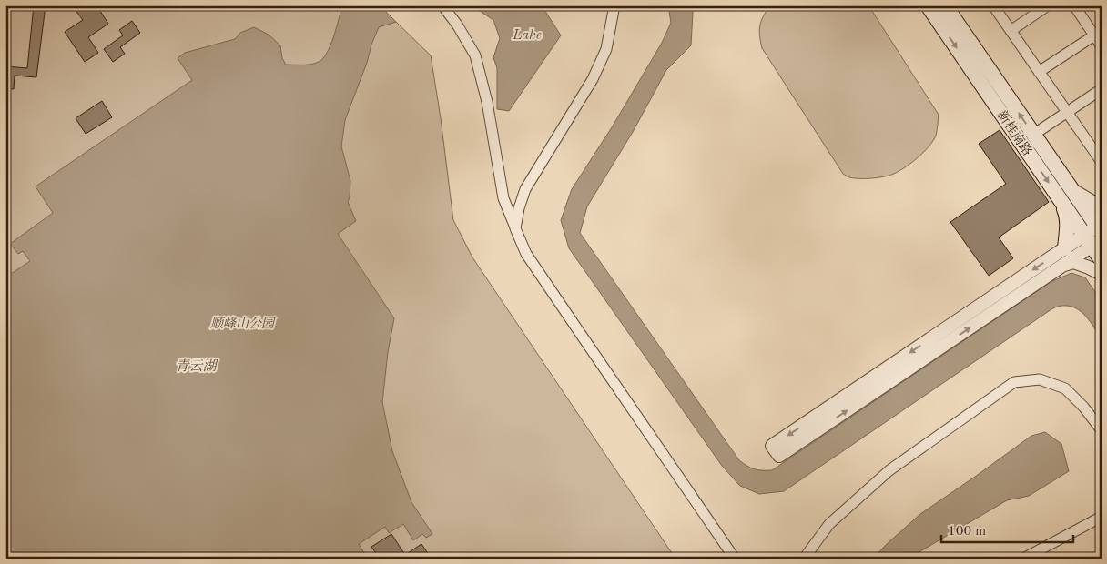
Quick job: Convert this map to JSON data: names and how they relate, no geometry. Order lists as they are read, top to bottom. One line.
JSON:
{"streets":{"main road":["新桂南路"]},"water":["Lake","青云湖"],"parks":["顺峰山公园"],"scale_bar":"100 m"}
